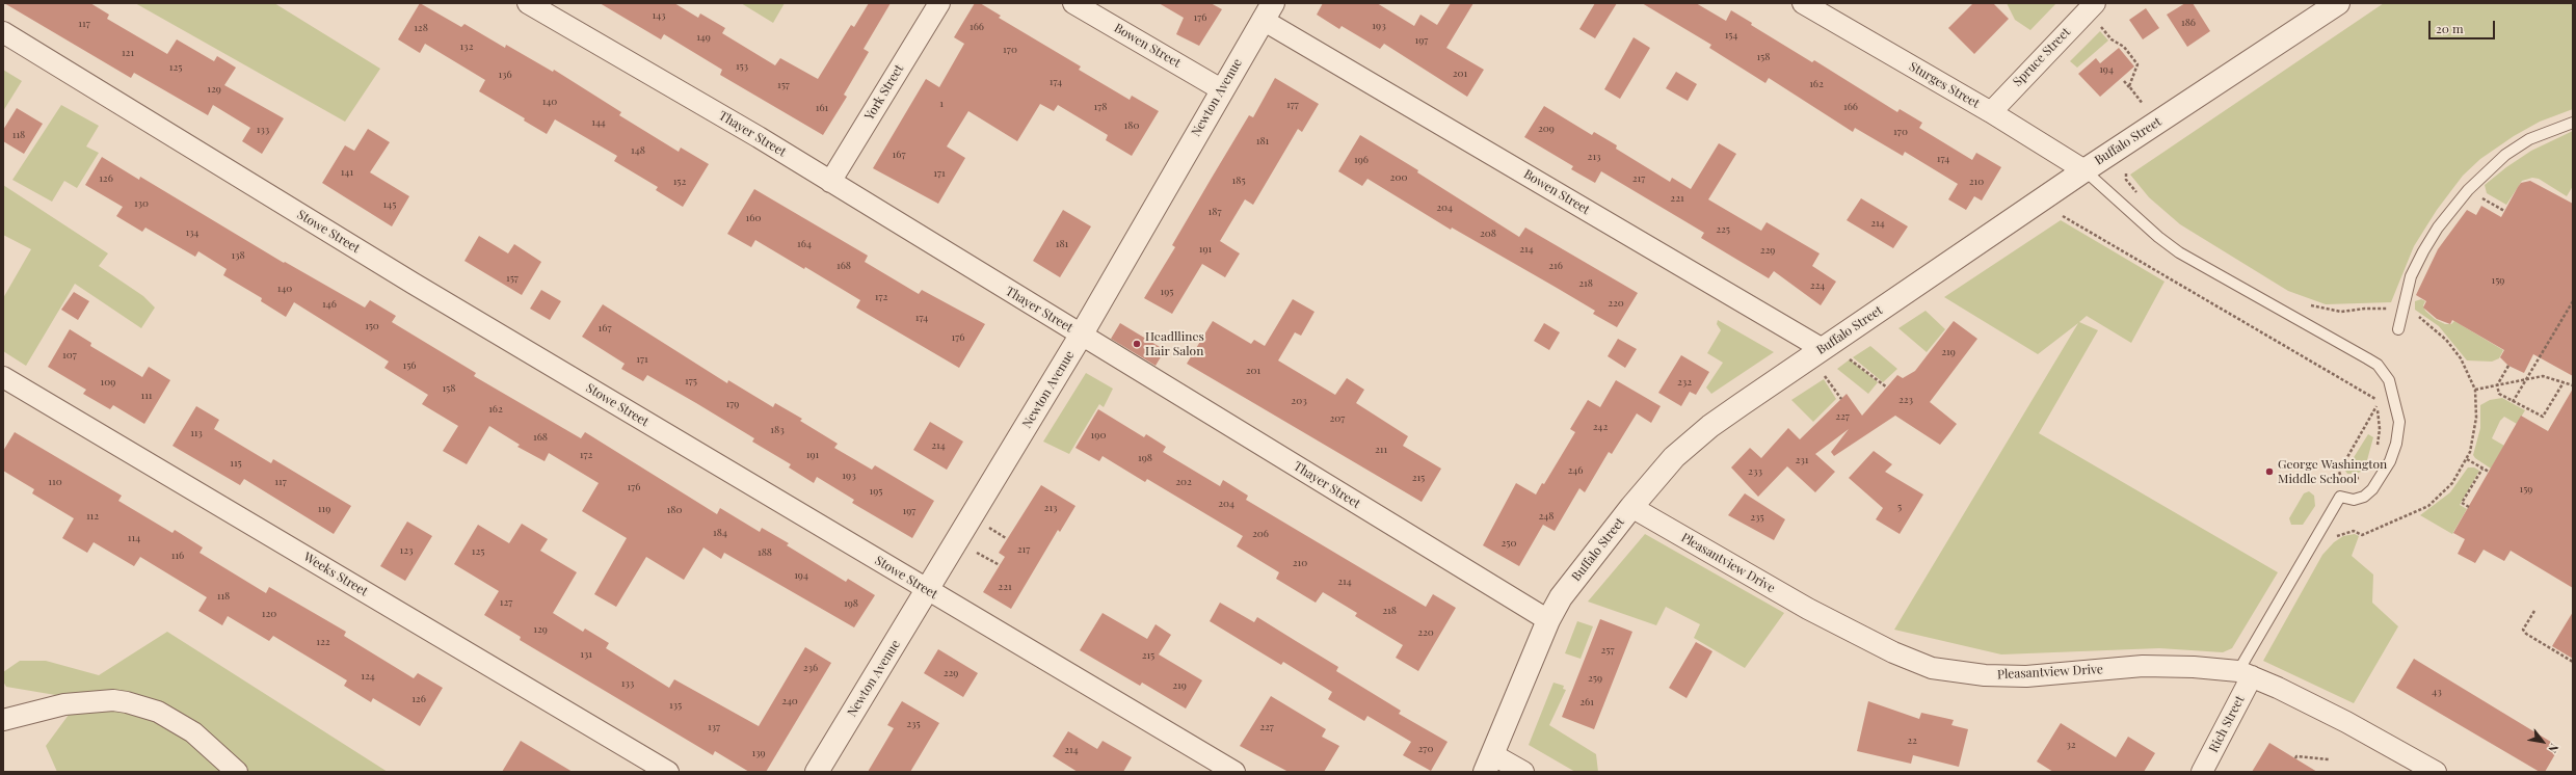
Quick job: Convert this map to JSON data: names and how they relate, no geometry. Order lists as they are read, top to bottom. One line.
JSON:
{"streets":{"street":["Bowen Street","Spruce Street","Sturges Street","York Street","Newton Avenue","Thayer Street","Buffalo Street","Stowe Street","Pleasantview Drive","Weeks Street","Rich Street"]},"crossings":[["Bowen Street","Newton Avenue"],["Bowen Street","Buffalo Street"],["Spruce Street","Sturges Street"],["Sturges Street","Buffalo Street"],["York Street","Thayer Street"],["Newton Avenue","Thayer Street"],["Newton Avenue","Stowe Street"],["Thayer Street","Buffalo Street"],["Buffalo Street","Pleasantview Drive"],["Pleasantview Drive","Rich Street"]],"places":["Headllines Hair Salon","George Washington Middle School"],"house_numbers":["143","176","186","117","193","166","128","154","149","197","132","170","121","158","153","125","194","201","136","174","162","157","129","140","1","177","178","166","161","144","180","209","133","170","118","181","148","167","213","174","196","141","171","200","126","217","185","152","210","221","130","145","204","187","160","214","225","134","208","164","181","191","214","229","138","168","216","157","159","218","224","140","195","172","220","146","174","150","167","176","219","107","171","156","201","175","109","232","158","111","223","203","179","162","227","207","242","183","113","190","168","214","211","172","191","198","231","115","246","233","193","215","110","117","202","176","159","195","204","5","213","119","180","197","112","248","235","184","206","114","250","217","123","125","188","116","210","194","214","221","118","127","198","218","120","129","220","122","257","131","215","236","229","124","259","133","219","43","126","240","261","135","235","137","227","22","32","270","214","139"],"scale_bar":"20 m","north":"bottom right"}
